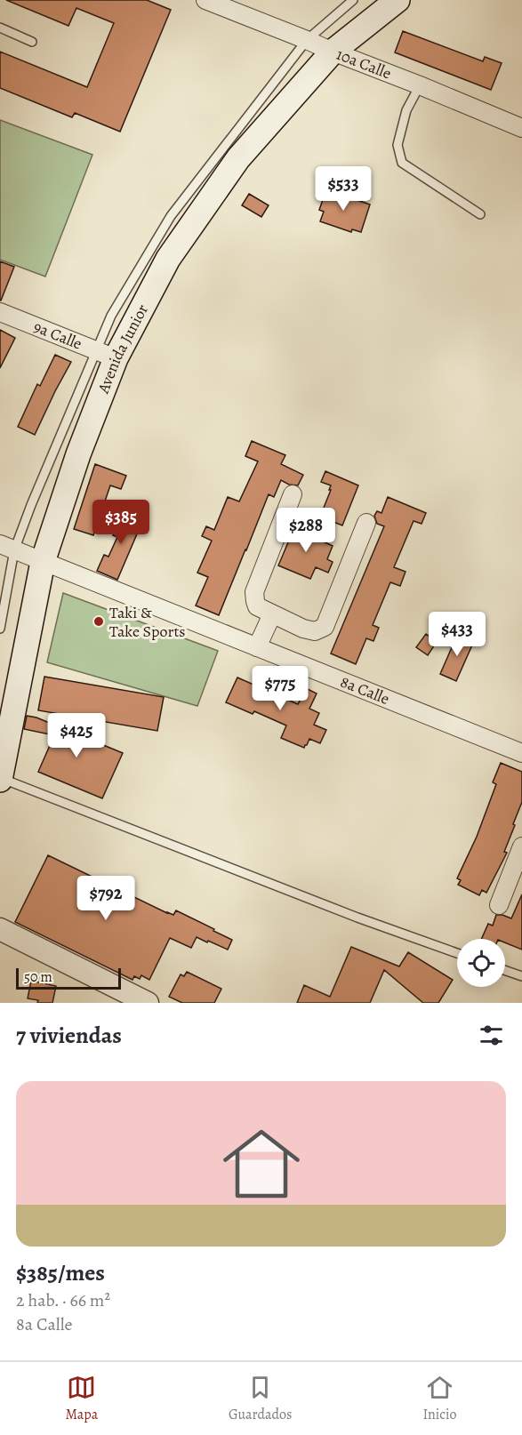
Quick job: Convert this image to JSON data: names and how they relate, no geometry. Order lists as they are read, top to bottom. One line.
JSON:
{"streets":{"main road":["Avenida Junior"],"street":["10a Calle","9a Calle","8a Calle"]},"crossings":[["10a Calle","Avenida Junior"],["9a Calle","Avenida Junior"],["Avenida Junior","8a Calle"]],"places":["Taki & Take Sports"],"scale_bar":"50 m","page":{"price":["$533","$385","$288","$433","$775","$425","$792"],"scale":"50 m","heading":"7 viviendas","list":[{"name":"$385/mes","note":"2 hab. · 66 m² · 8a Calle"}],"tabs":["Mapa","Guardados","Inicio"]}}
